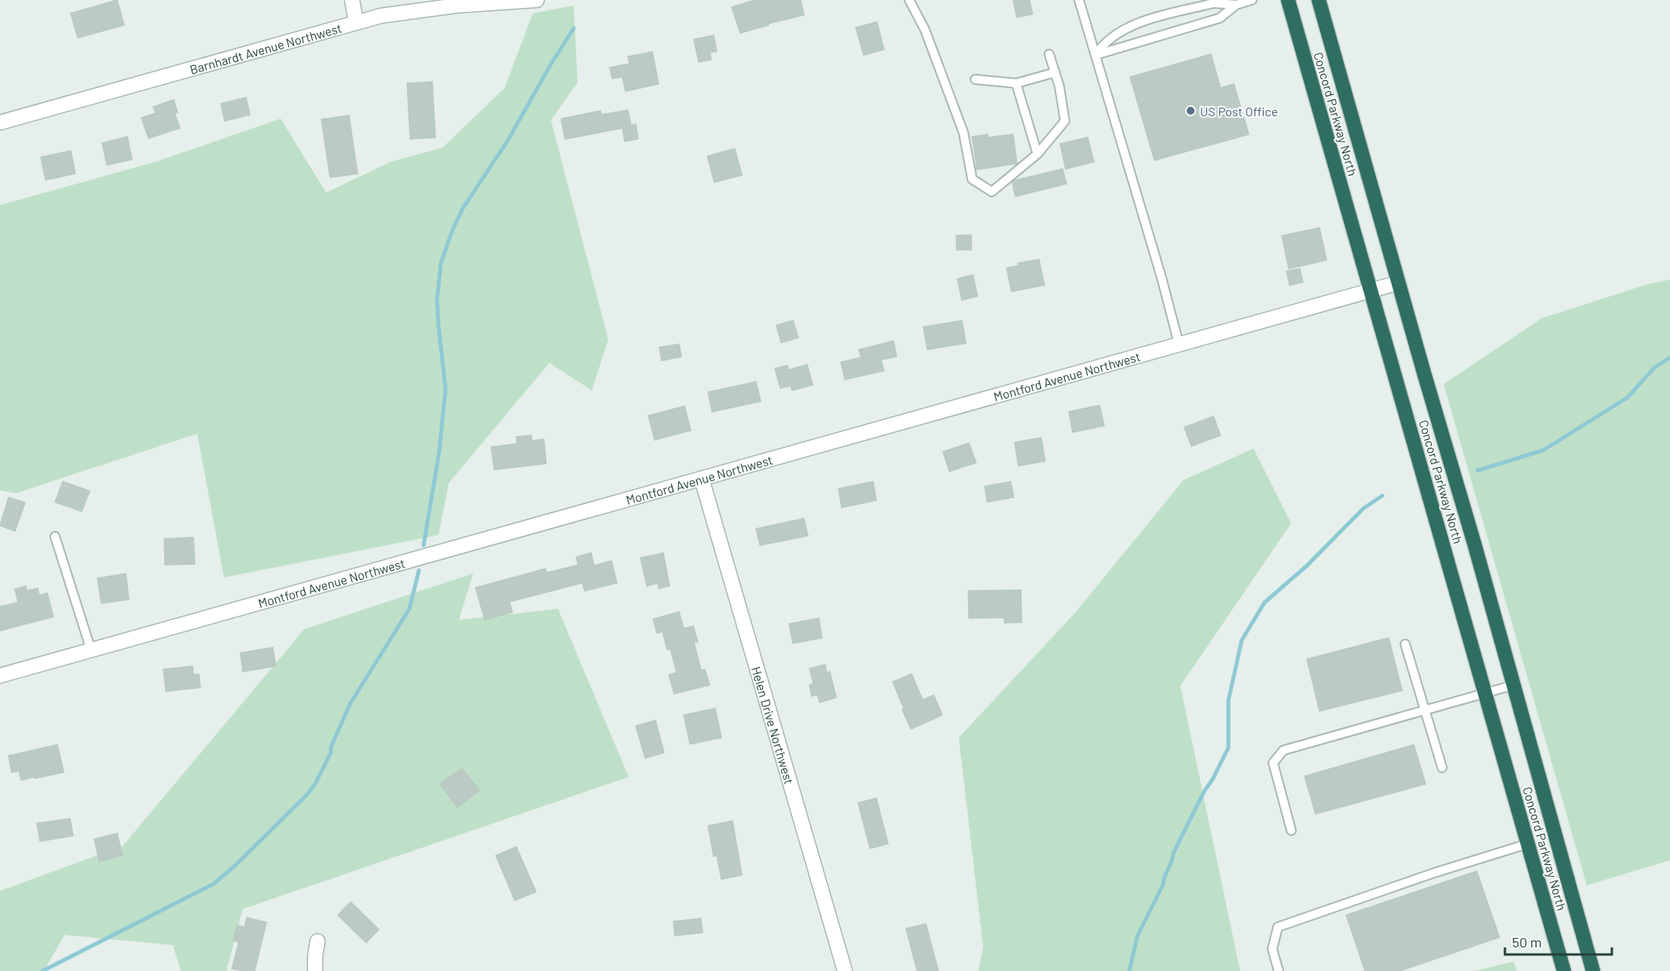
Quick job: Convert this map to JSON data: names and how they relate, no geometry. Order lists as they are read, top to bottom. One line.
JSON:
{"streets":{"highway":["Concord Parkway North"],"street":["Barnhardt Avenue Northwest","Montford Avenue Northwest","Helen Drive Northwest"]},"crossings":[["Concord Parkway North","Montford Avenue Northwest"],["Montford Avenue Northwest","Helen Drive Northwest"]],"places":["US Post Office"],"scale_bar":"50 m"}
